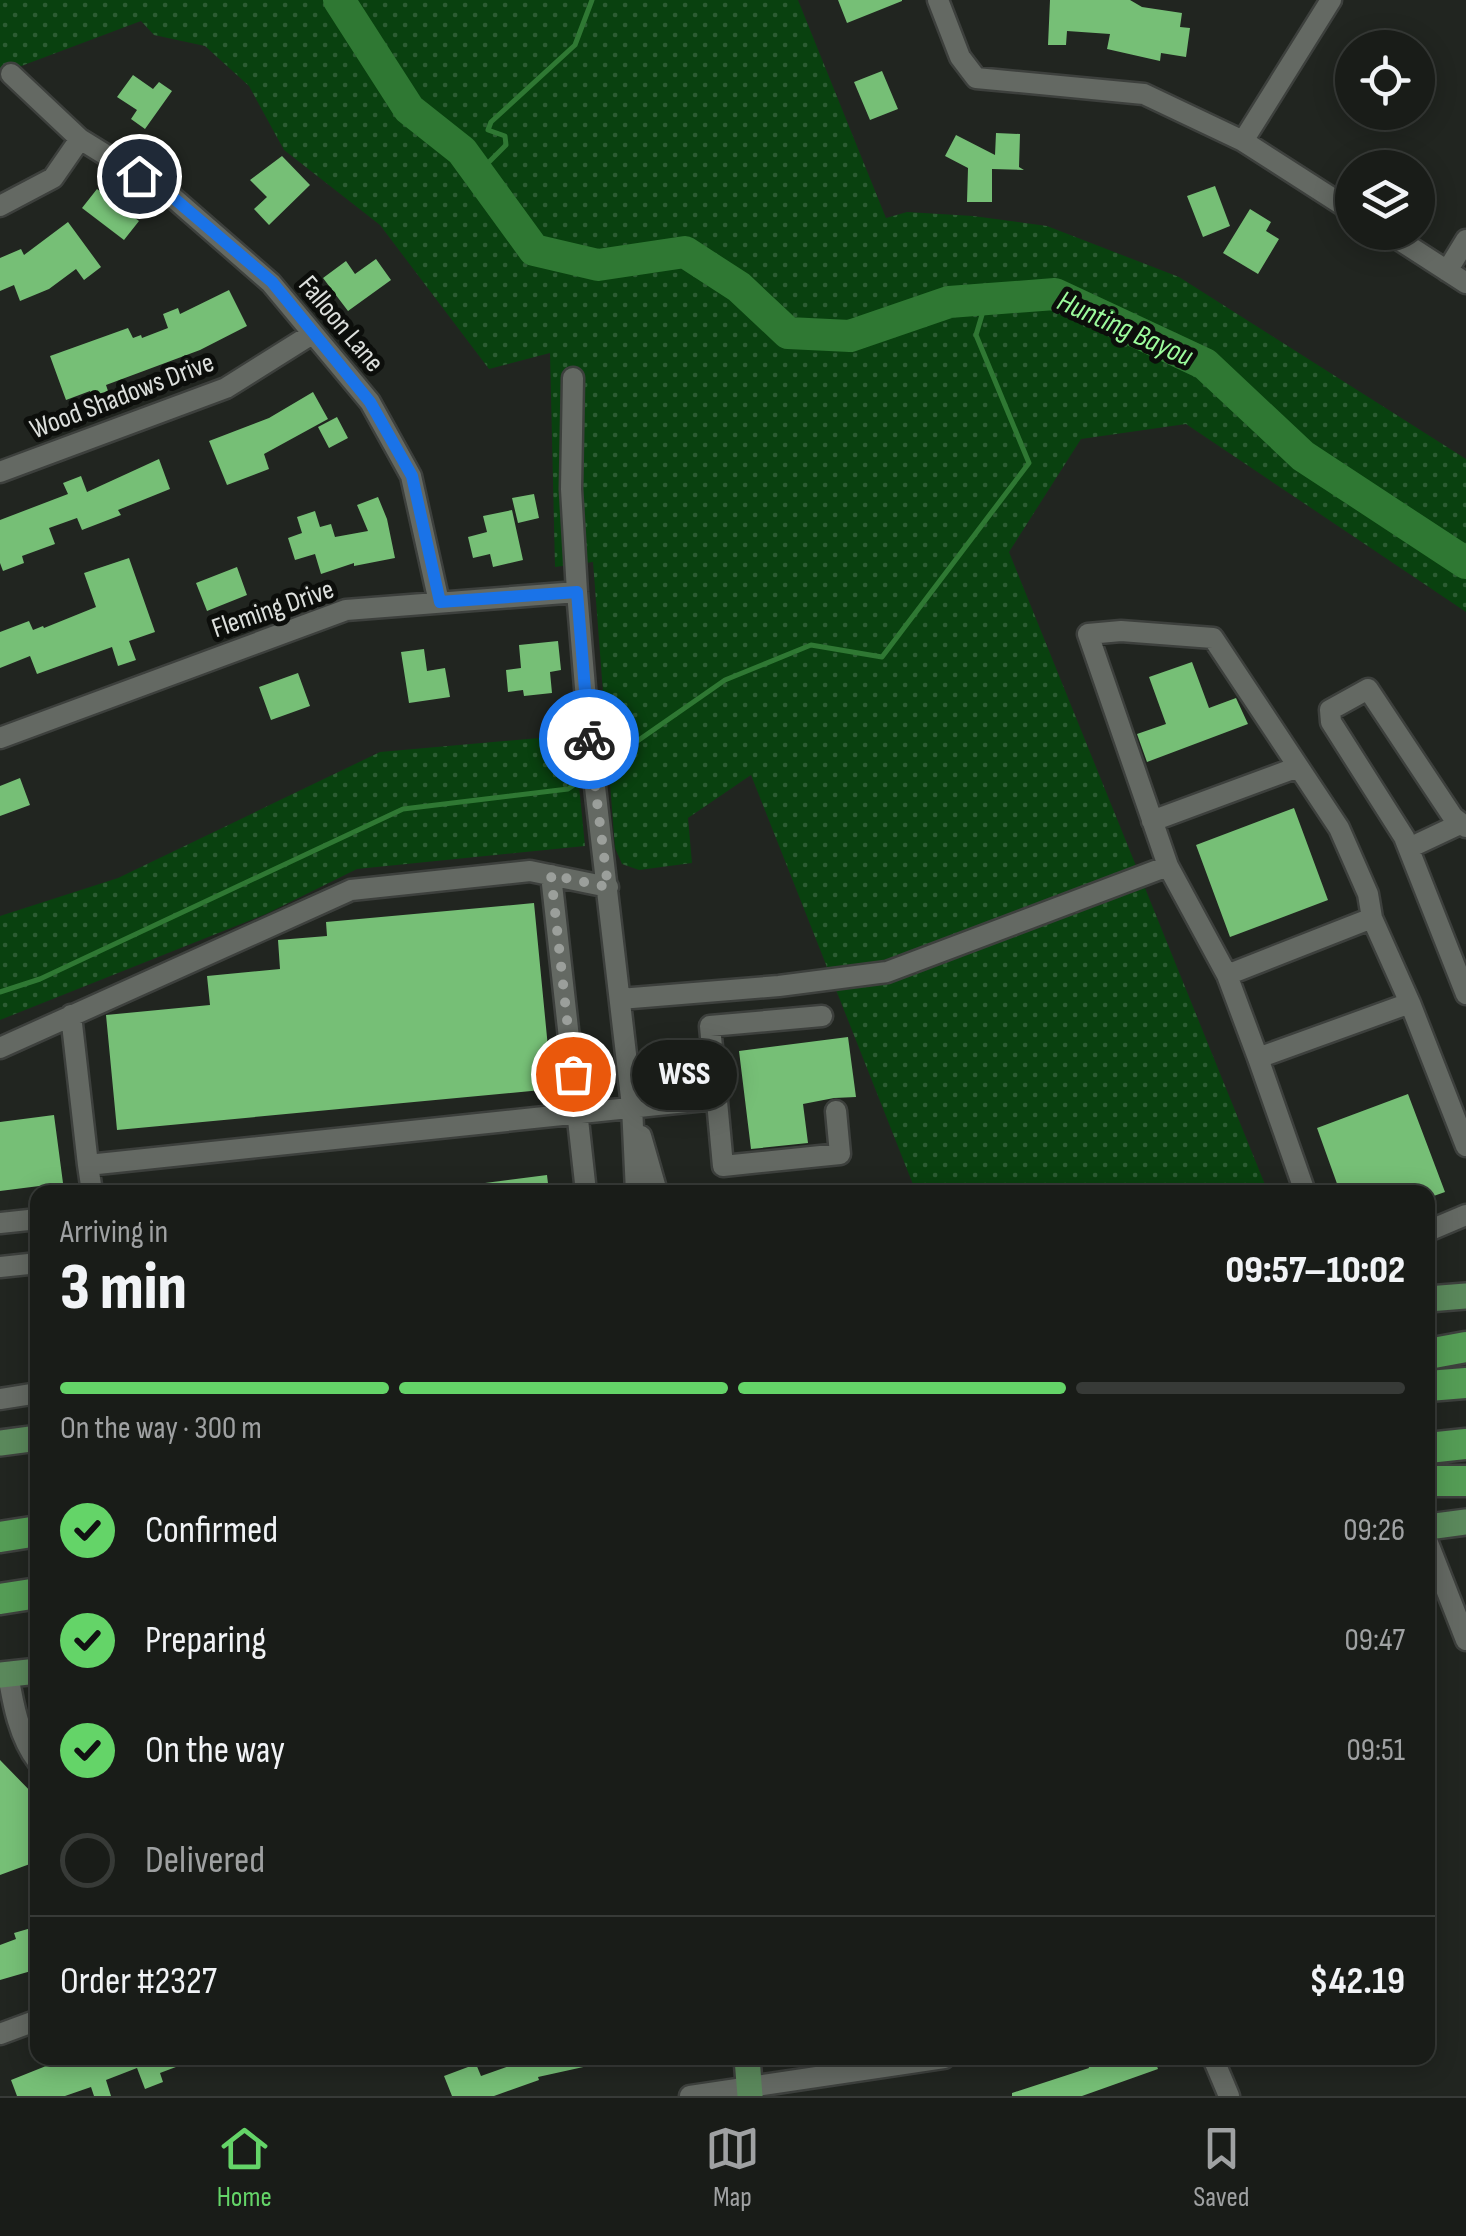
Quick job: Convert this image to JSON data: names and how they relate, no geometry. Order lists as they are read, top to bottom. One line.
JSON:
{"streets":{"street":["Falloon Lane","Wood Shadows Drive","Fleming Drive"]},"crossings":[["Falloon Lane","Wood Shadows Drive"],["Falloon Lane","Fleming Drive"]],"water":["Hunting Bayou"],"places":["WSS"],"page":{"bubble":"WSS","heading":["3 min","Arriving in","09:57–10:02"],"panel":["Order #2327","$42.19"],"bar":"On the way · 300 m","list":[["Confirmed","09:26"],["Preparing","09:47"],["On the way","09:51"],"Delivered"],"tabs":["Home","Map","Saved"]}}
